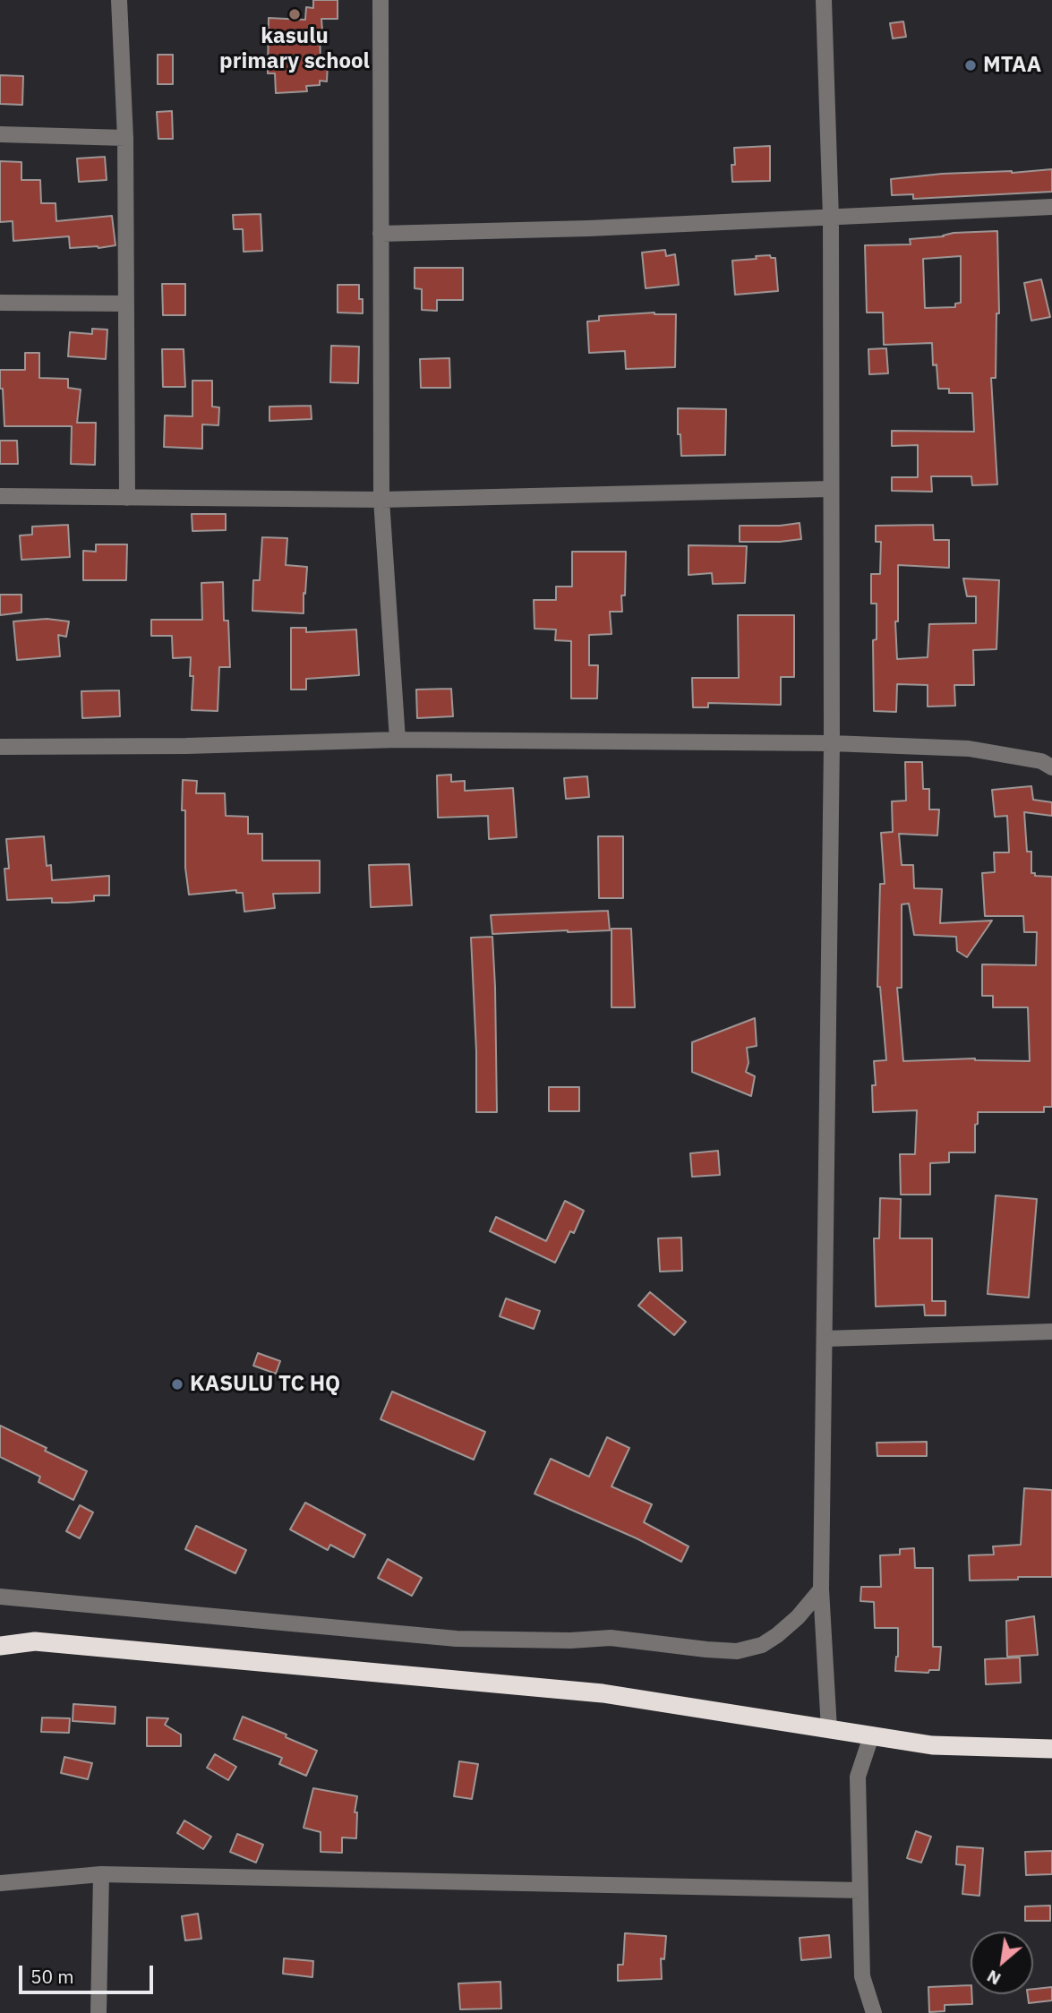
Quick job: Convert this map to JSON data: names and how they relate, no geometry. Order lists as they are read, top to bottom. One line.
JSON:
{"places":["kasulu primary school","MTAA","KASULU TC HQ"],"scale_bar":"50 m","north":"bottom left"}
